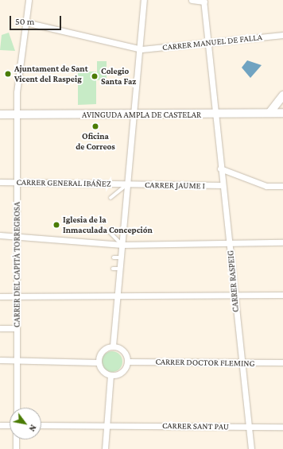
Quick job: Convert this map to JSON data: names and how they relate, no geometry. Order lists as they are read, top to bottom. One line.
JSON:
{"streets":{"main road":["AVINGUDA AMPLA DE CASTELAR"],"street":["CARRER MANUEL DE FALLA","CARRER GENERAL IBÁÑEZ","CARRER JAUME I","CARRER DEL CAPITÀ TORREGROSA","CARRER RASPEIG","CARRER DOCTOR FLEMING","CARRER SANT PAU"]},"crossings":[["CARRER MANUEL DE FALLA","CARRER DEL CAPITÀ TORREGROSA"],["CARRER MANUEL DE FALLA","CARRER RASPEIG"],["AVINGUDA AMPLA DE CASTELAR","CARRER DEL CAPITÀ TORREGROSA"],["AVINGUDA AMPLA DE CASTELAR","CARRER RASPEIG"],["CARRER GENERAL IBÁÑEZ","CARRER JAUME I"],["CARRER GENERAL IBÁÑEZ","CARRER DEL CAPITÀ TORREGROSA"],["CARRER JAUME I","CARRER RASPEIG"],["CARRER RASPEIG","CARRER DOCTOR FLEMING"],["CARRER RASPEIG","CARRER SANT PAU"]],"places":["Ajuntament de Sant Vicent del Raspeig","Colegio Santa Faz","Oficina de Correos","Iglesia de la Inmaculada Concepción"],"scale_bar":"50 m","north":"bottom right"}
